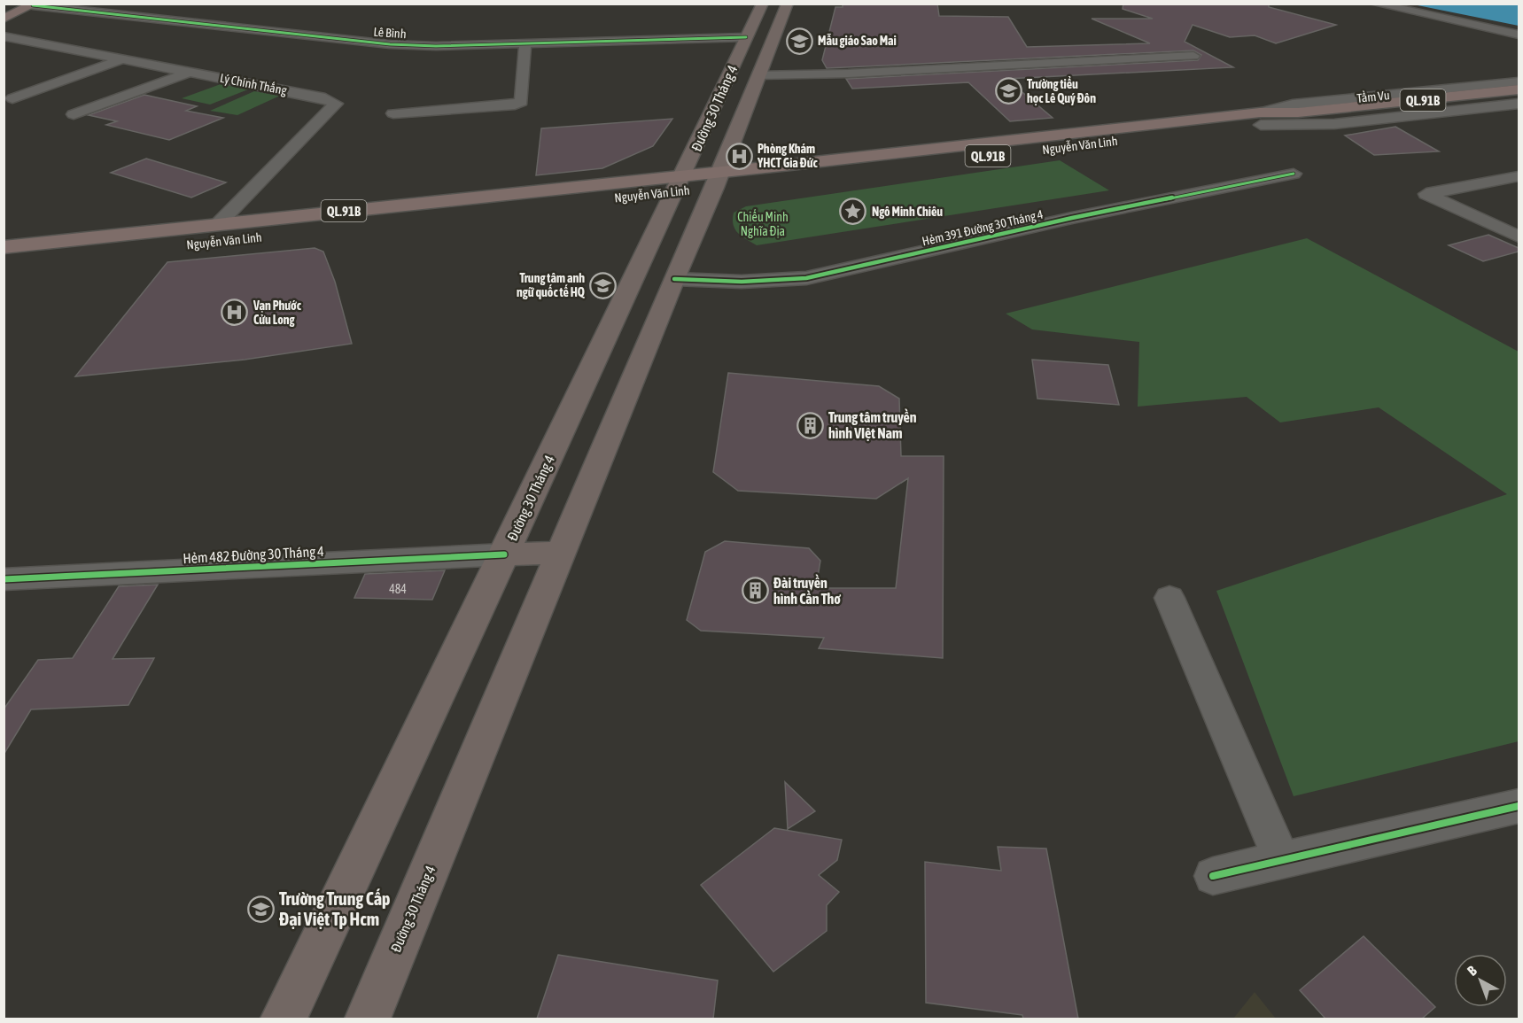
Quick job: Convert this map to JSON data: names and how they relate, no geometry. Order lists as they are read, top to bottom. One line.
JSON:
{"streets":{"highway":["QL.91B","Nguyễn Văn Linh"],"main road":["Đường 30 Tháng 4"],"street":["Lê Bình","Lý Chính Thắng","Tầm Vu","Hẻm 391 Đường 30 Tháng 4","Hẻm 482 Đường 30 Tháng 4"]},"crossings":[["Lê Bình","Đường 30 Tháng 4"],["Lý Chính Thắng","Nguyễn Văn Linh"],["Tầm Vu","Nguyễn Văn Linh"],["Đường 30 Tháng 4","Nguyễn Văn Linh"],["Đường 30 Tháng 4","Hẻm 391 Đường 30 Tháng 4"],["Đường 30 Tháng 4","Hẻm 482 Đường 30 Tháng 4"]],"parks":["Chiếu Minh Nghĩa Địa"],"places":{"school or university":["Mẫu giáo Sao Mai","Trường tiểu học Lê Quý Đôn","Trung tâm anh ngữ quốc tế HQ","Trường Trung Cấp Đại Việt Tp Hcm"],"hospital":["Phòng Khám YHCT Gia Đức","Vạn Phước Cửu Long"],"place":["Ngô Minh Chiêu"],"building":["Trung tâm truyền hình VIệt Nam","Đài truyền hình Cần Thơ"]},"house_numbers":["484"],"north":"top left"}
